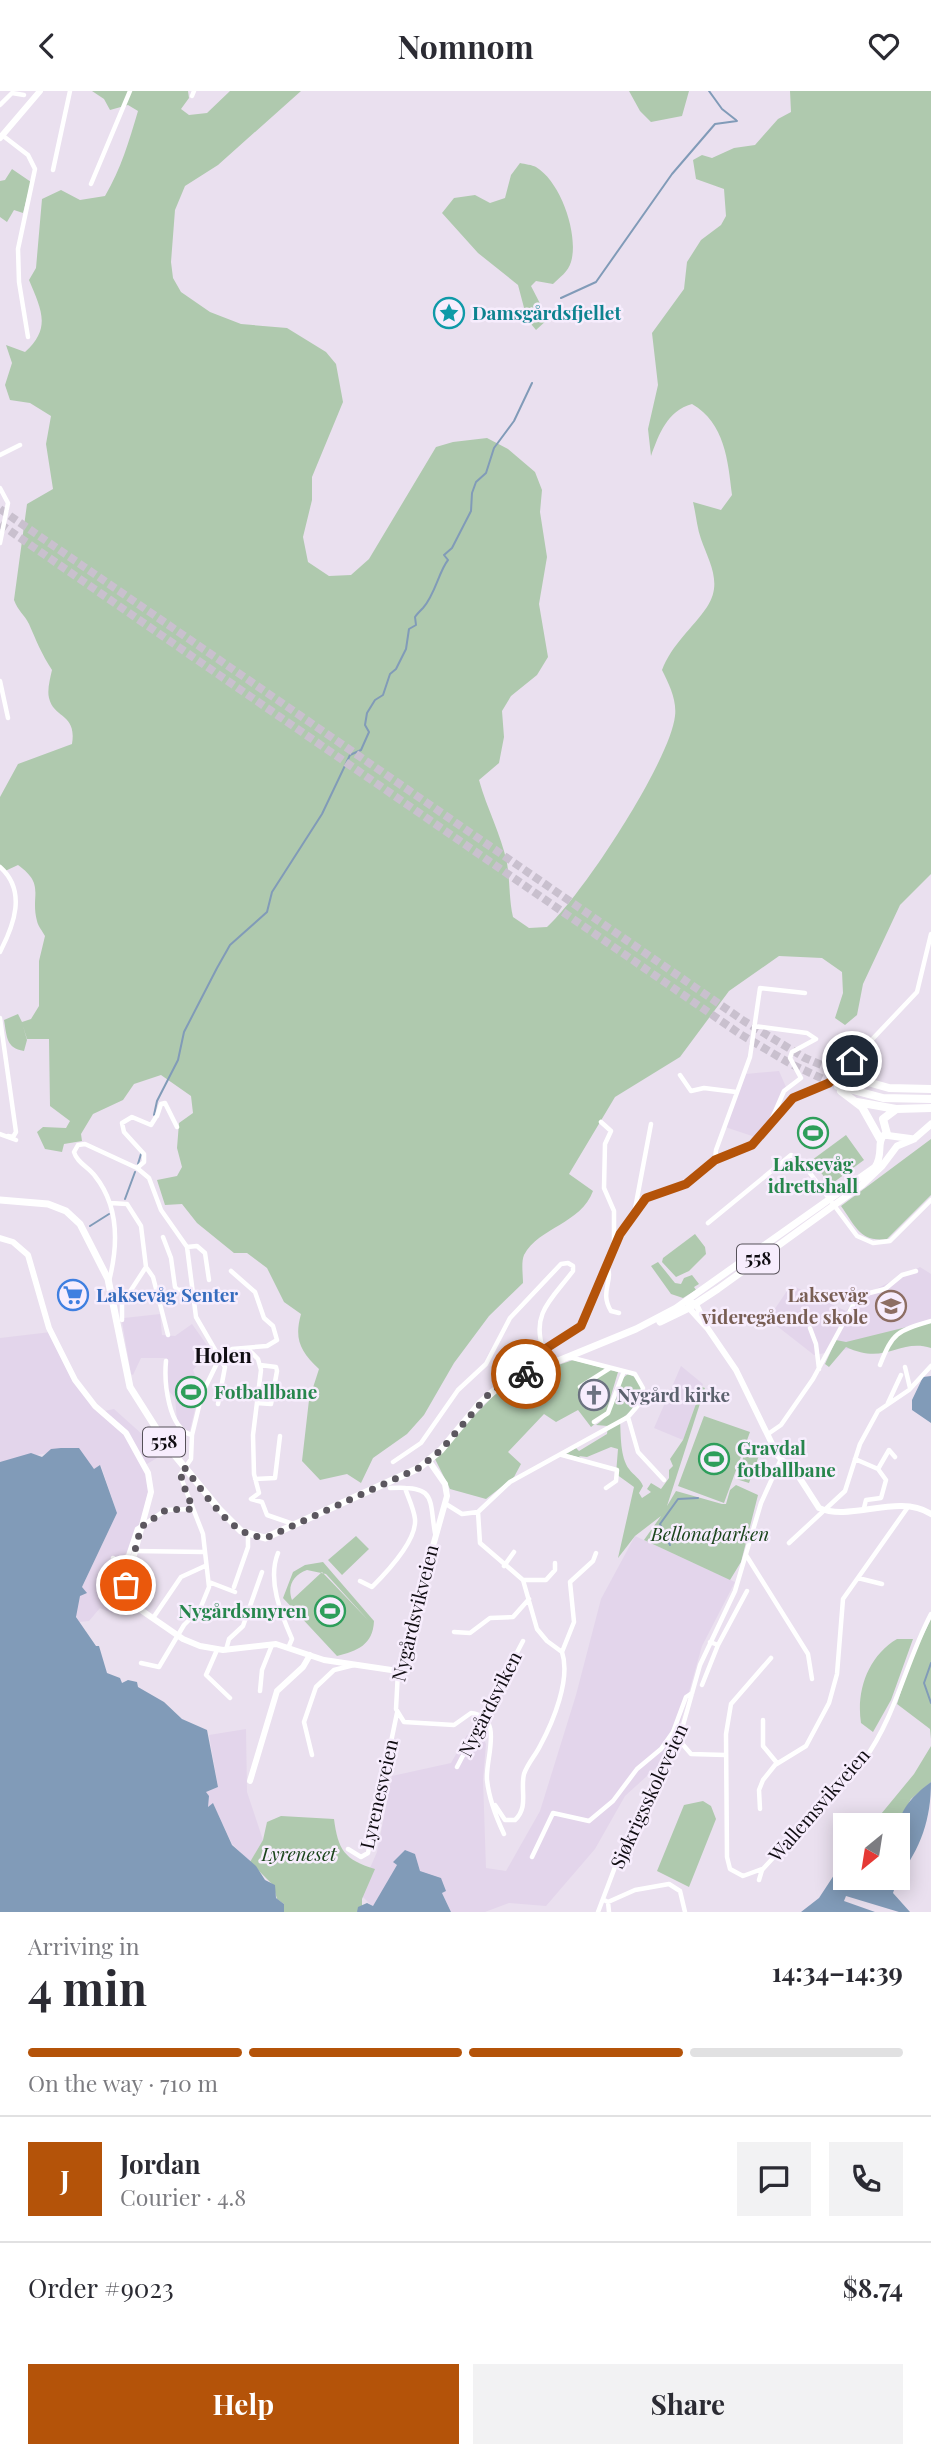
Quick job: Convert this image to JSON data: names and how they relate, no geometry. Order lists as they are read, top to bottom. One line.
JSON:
{"streets":{"main road":["558"],"street":["Nygårdsvikveien","Nygårdsviken","Lyrenesveien","Sjøkrigsskoleveien","Wallemsvikveien"]},"crossings":[["Nygårdsvikveien","Lyrenesveien"]],"districts":["Holen"],"parks":["Bellonaparken","Lyreneset"],"places":{"place":["Damsgårdsfjellet"],"sports":["Laksevåg idrettshall","Fotballbane","Gravdal fotballbane","Nygårdsmyren"],"supermarket":["Laksevåg Senter"],"school or university":["Laksevåg videregående skole"],"church":["Nygård kirke"]},"north":"bottom left","page":{"header":"Nomnom","heading":["4 min","Arriving in","14:34–14:39"],"panel":["Jordan","Courier · 4.8","Order #9023","$8.74"],"bar":"On the way · 710 m","round":"J","buttons":["Help","Share"]}}
